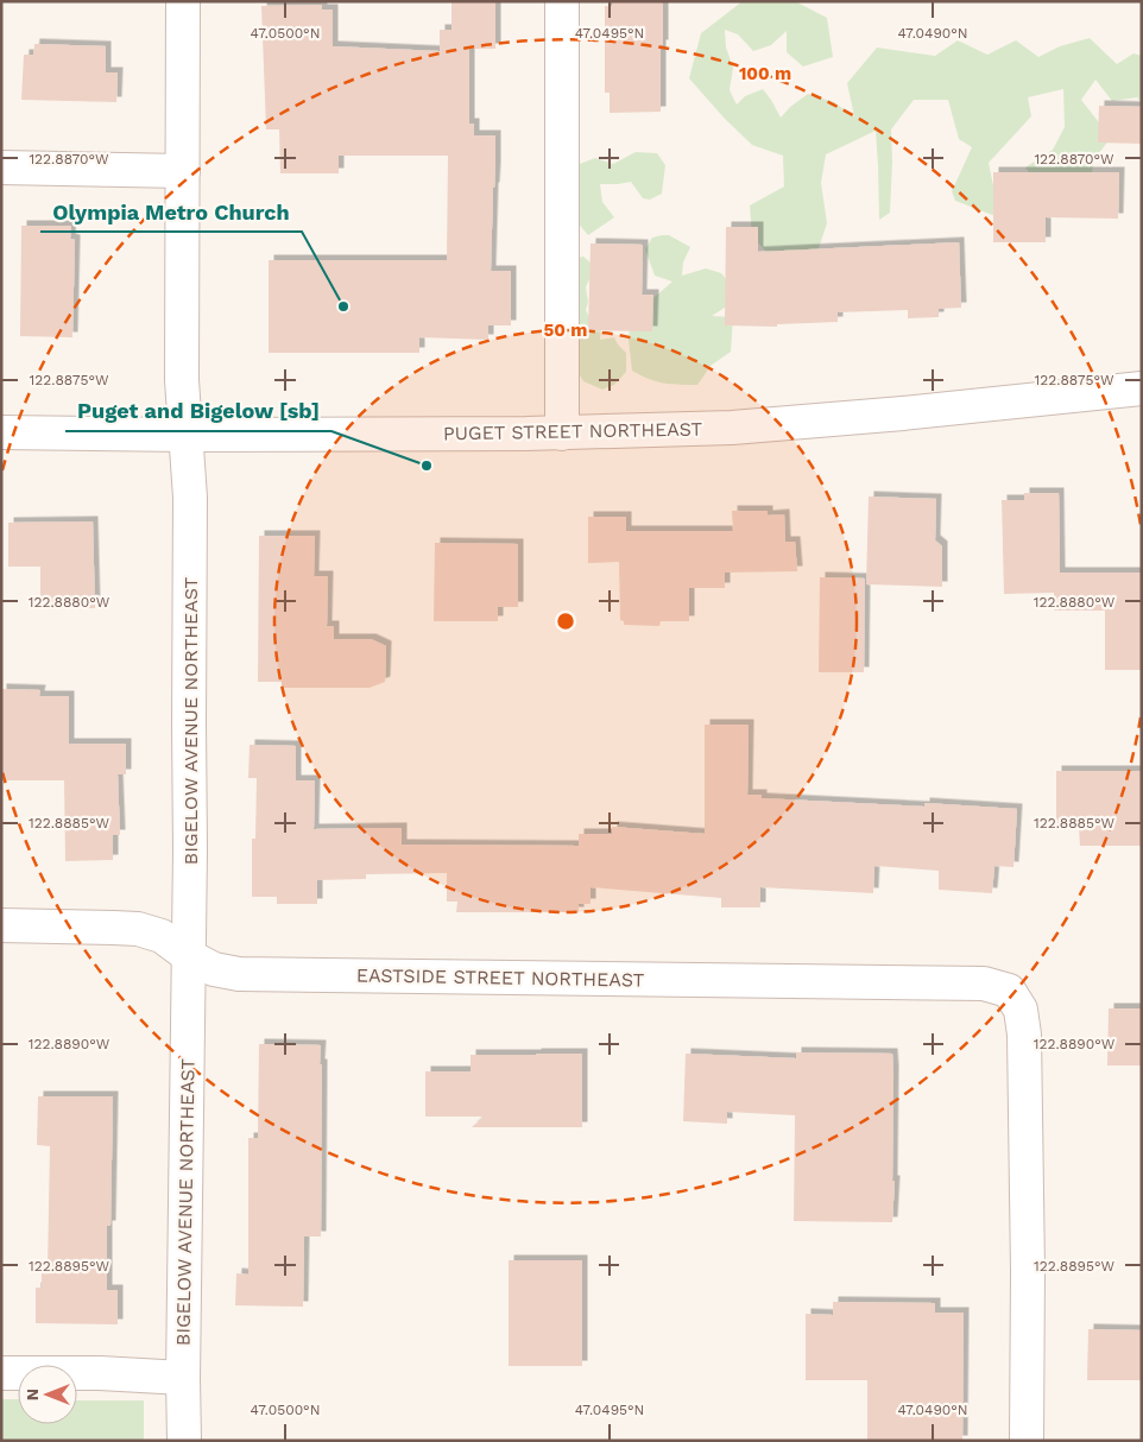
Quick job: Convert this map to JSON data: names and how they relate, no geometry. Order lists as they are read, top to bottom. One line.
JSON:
{"streets":{"street":["PUGET STREET NORTHEAST","BIGELOW AVENUE NORTHEAST","EASTSIDE STREET NORTHEAST"]},"crossings":[["PUGET STREET NORTHEAST","BIGELOW AVENUE NORTHEAST"],["BIGELOW AVENUE NORTHEAST","EASTSIDE STREET NORTHEAST"]],"places":["Olympia Metro Church","Puget and Bigelow [sb]"],"north":"left","coordinates":["47.0500°N","47.0495°N","47.0490°N","122.8870°W","122.8875°W","122.8880°W","122.8885°W","122.8890°W","122.8895°W"],"rings":["100 m","50 m"]}
